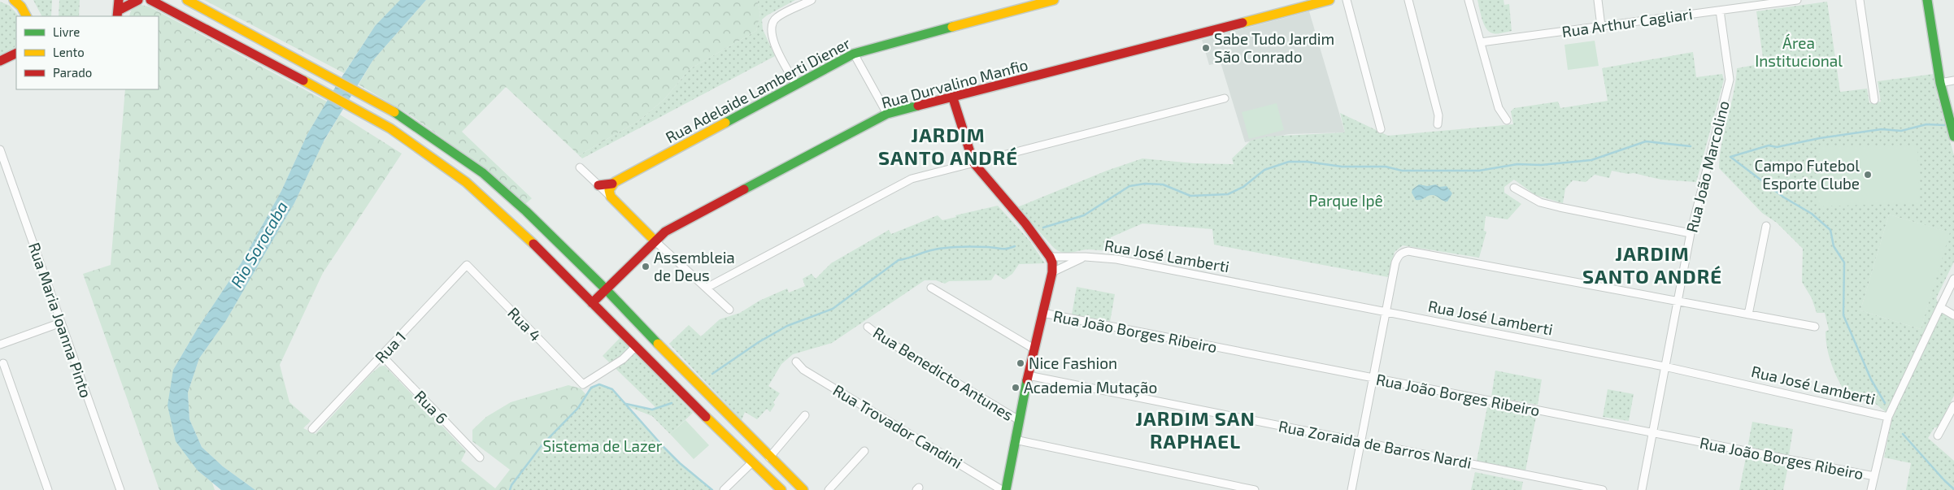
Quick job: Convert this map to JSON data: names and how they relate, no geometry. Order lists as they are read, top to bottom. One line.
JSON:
{"streets":{"street":["Rua Arthur Cagliari","Rua Durvalino Manfio","Rua Adelaide Lamberti Diener","Rua João Marcolino","Rua José Lamberti","Rua Maria Joanna Pinto","Rua 4","Rua João Borges Ribeiro","Rua 1","Rua Benedicto Antunes","Rua 6","Rua Trovador Candini","Rua Zoraida de Barros Nardi"]},"crossings":[["Rua Arthur Cagliari","Rua João Marcolino"],["Rua João Marcolino","Rua José Lamberti"],["Rua João Marcolino","Rua João Borges Ribeiro"],["Rua 4","Rua 1"],["Rua 1","Rua 6"]],"districts":["JARDIM SANTO ANDRÉ","JARDIM SANTO ANDRÉ","JARDIM SAN RAPHAEL"],"water":["Rio Sorocaba"],"parks":["Área Institucional","Parque Ipê","Sistema de Lazer"],"places":["Sabe Tudo Jardim São Conrado","Campo Futebol Esporte Clube","Assembleia de Deus","Nice Fashion","Academia Mutação"],"legend":["Livre","Lento","Parado"]}
